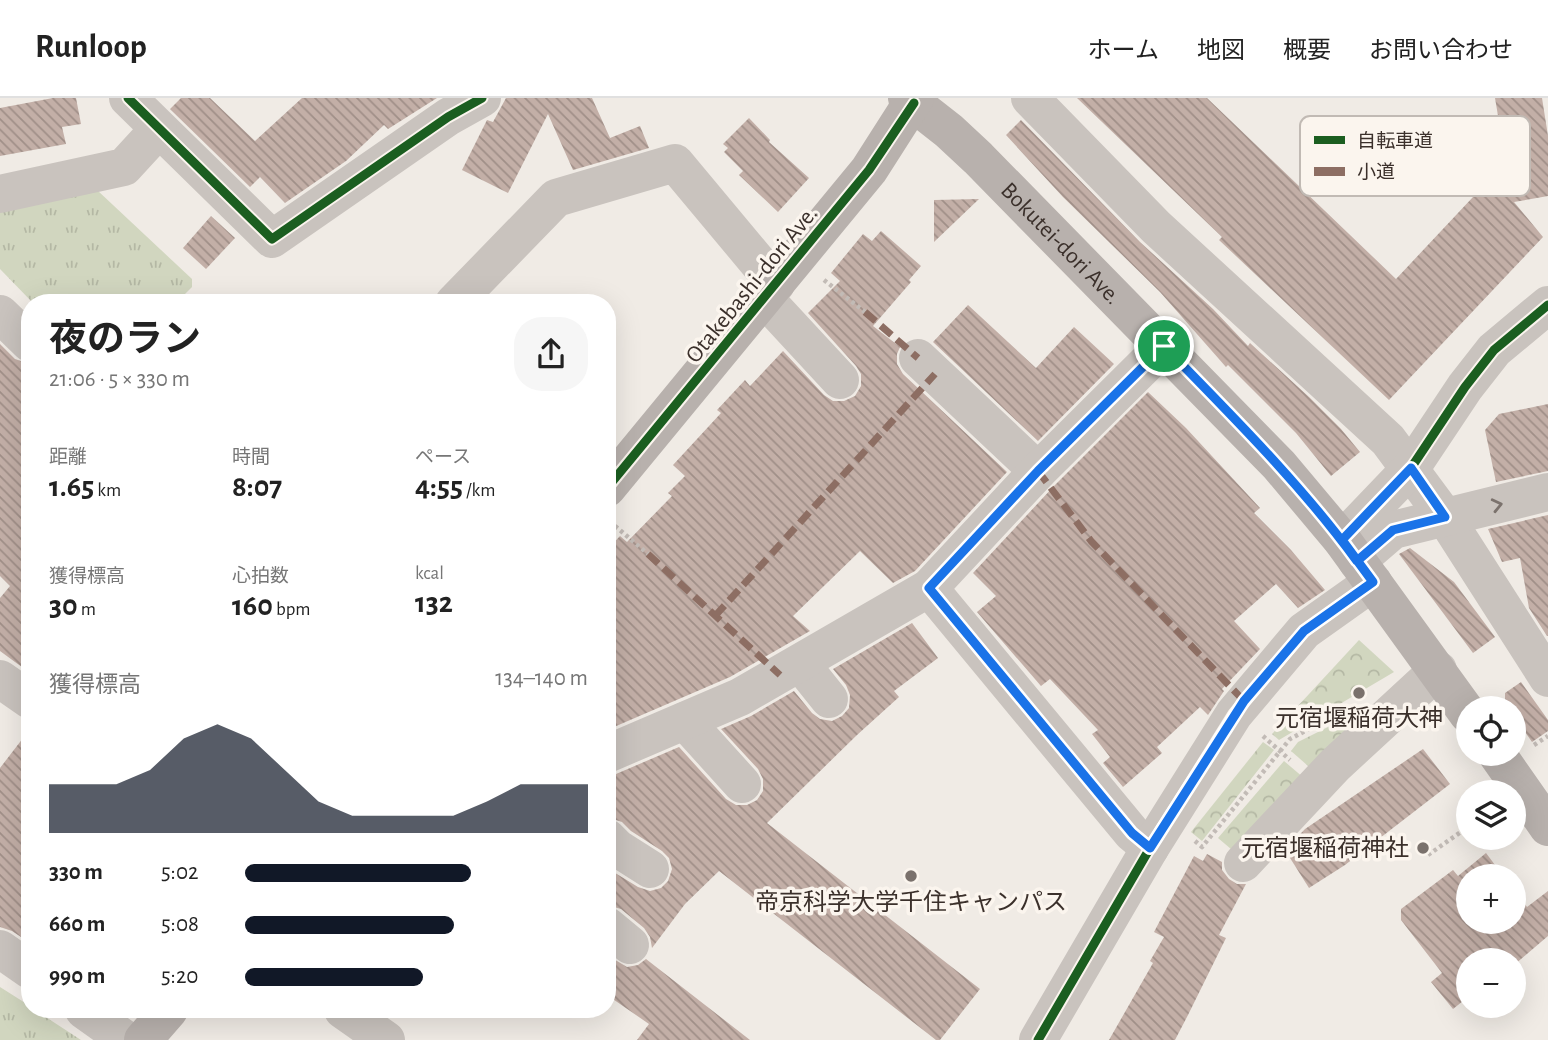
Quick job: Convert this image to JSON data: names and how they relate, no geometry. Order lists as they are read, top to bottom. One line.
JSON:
{"streets":{"main road":["Bokutei-dori Ave.","Otakebashi-dori Ave."]},"crossings":[["Bokutei-dori Ave.","Otakebashi-dori Ave."]],"places":["元宿堰稲荷大神","元宿堰稲荷神社","帝京科学大学千住キャンパス"],"legend":["自転車道","小道"],"page":{"header":"Runloop","nav":["ホーム","地図","概要","お問い合わせ"],"heading":["夜のラン","21:06 · 5 × 330 m"],"stats":[["距離","1.65 km"],["時間","8:07"],["ペース","4:55 /km"],["獲得標高","30 m"],["心拍数","160 bpm"],["kcal","132"]],"chart":["獲得標高","134–140 m"],"map_buttons":["+","−"],"list":[{"name":"330 m","note":"5:02"},{"name":"660 m","note":"5:08"},{"name":"990 m","note":"5:20"}]}}
